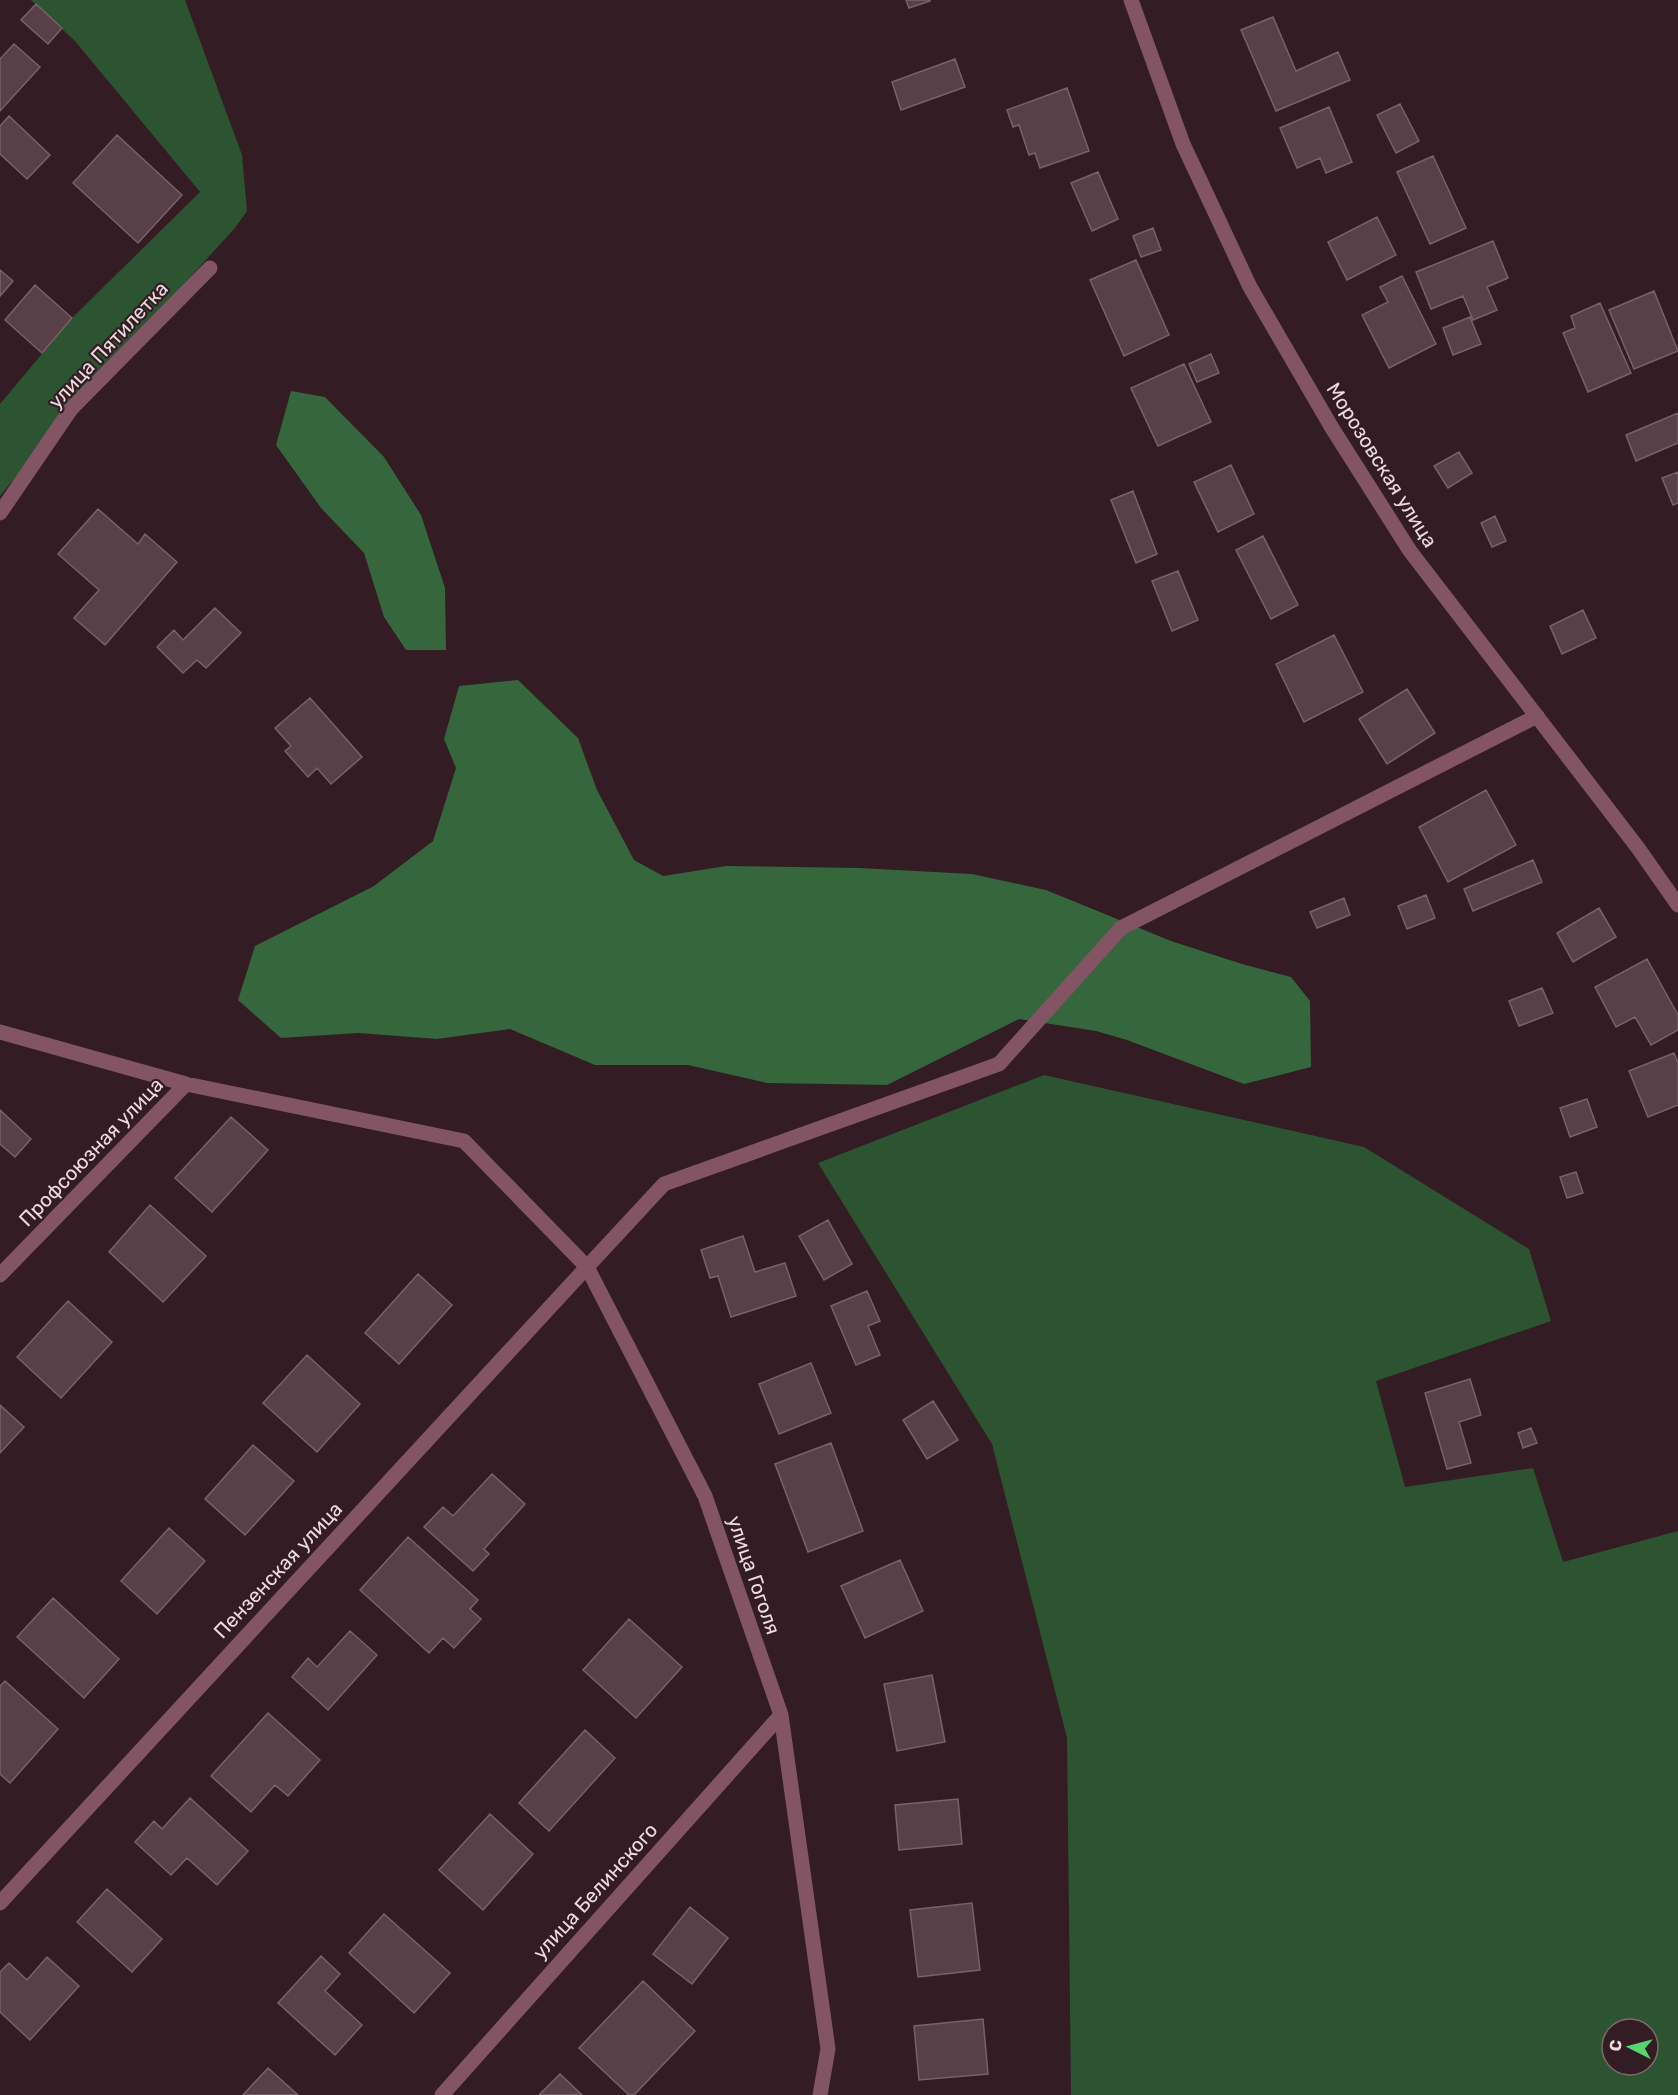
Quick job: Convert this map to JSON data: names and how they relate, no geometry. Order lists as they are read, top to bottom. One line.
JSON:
{"streets":{"street":["улица Пятилетка","Морозовская улица","Профсоюзная улица","Пензенская улица","улица Гоголя","улица Белинского"]},"crossings":[["Морозовская улица","Пензенская улица"],["Профсоюзная улица","улица Гоголя"],["Пензенская улица","улица Гоголя"],["улица Гоголя","улица Белинского"]],"north":"left"}
